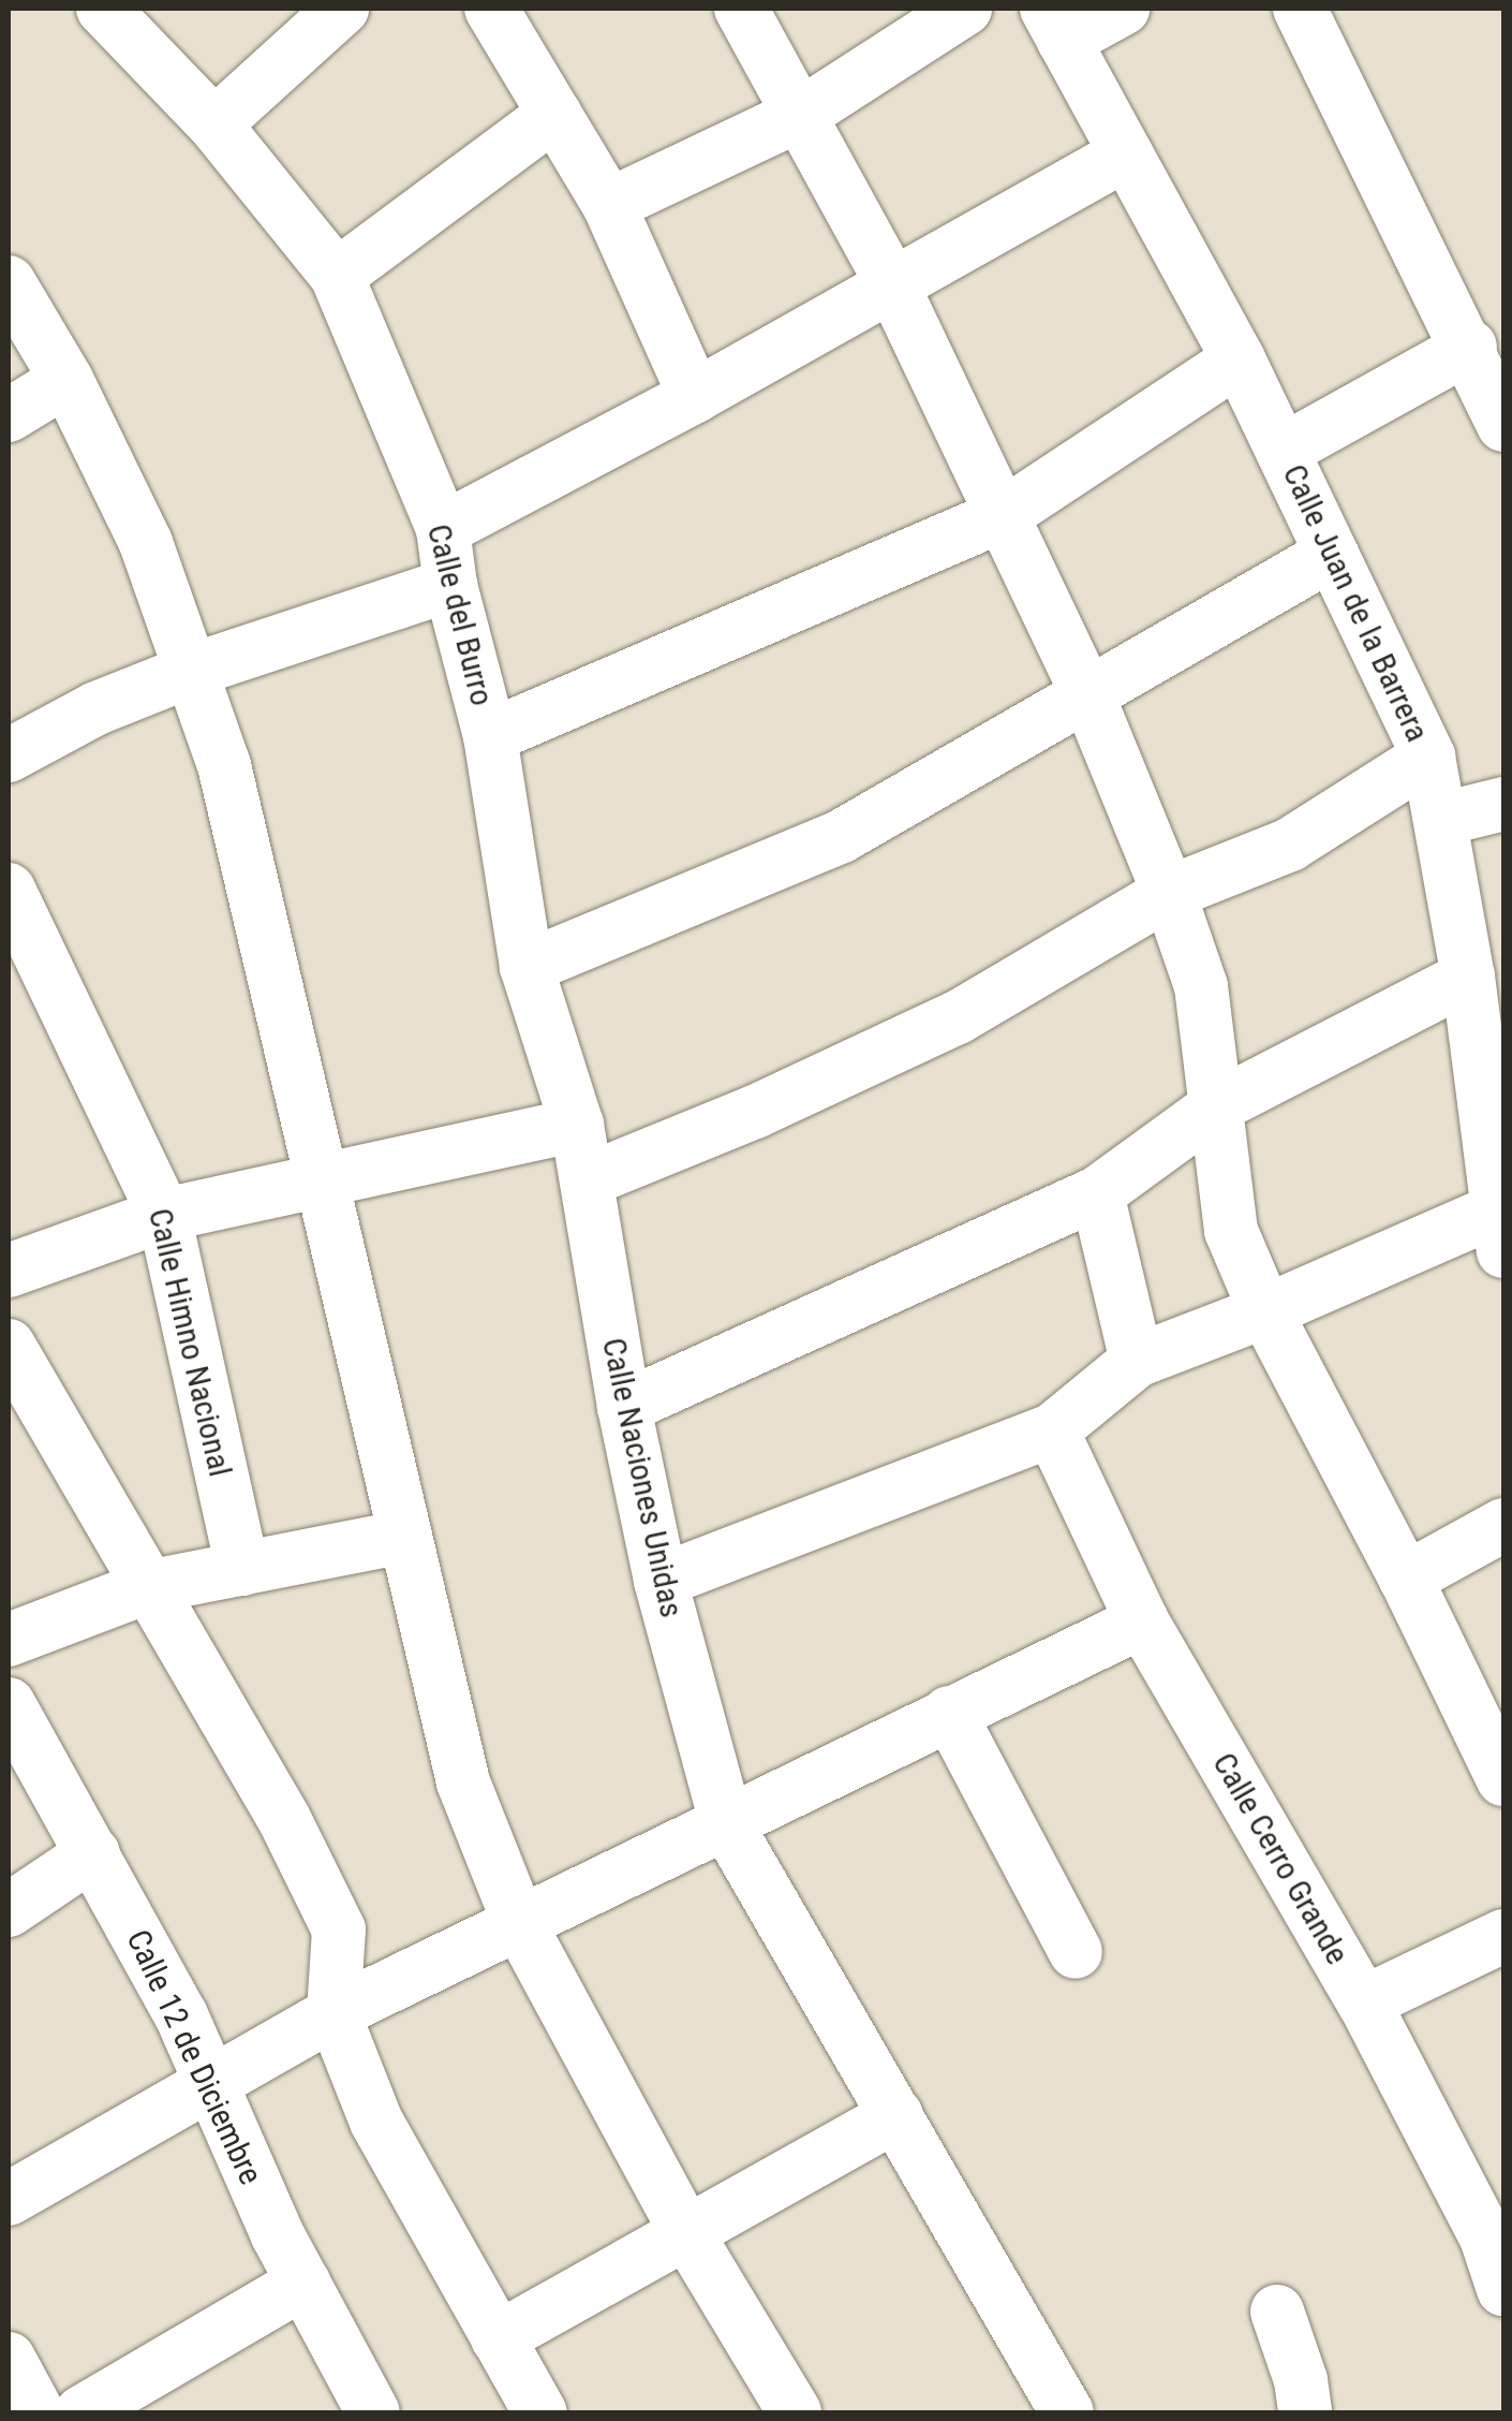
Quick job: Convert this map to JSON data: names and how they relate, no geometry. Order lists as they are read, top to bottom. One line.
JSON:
{"streets":{"street":["Calle Juan de la Barrera","Calle del Burro","Calle Himno Nacional","Calle Naciones Unidas","Calle Cerro Grande","Calle 12 de Diciembre"]},"crossings":[["Calle del Burro","Calle Naciones Unidas"]]}
